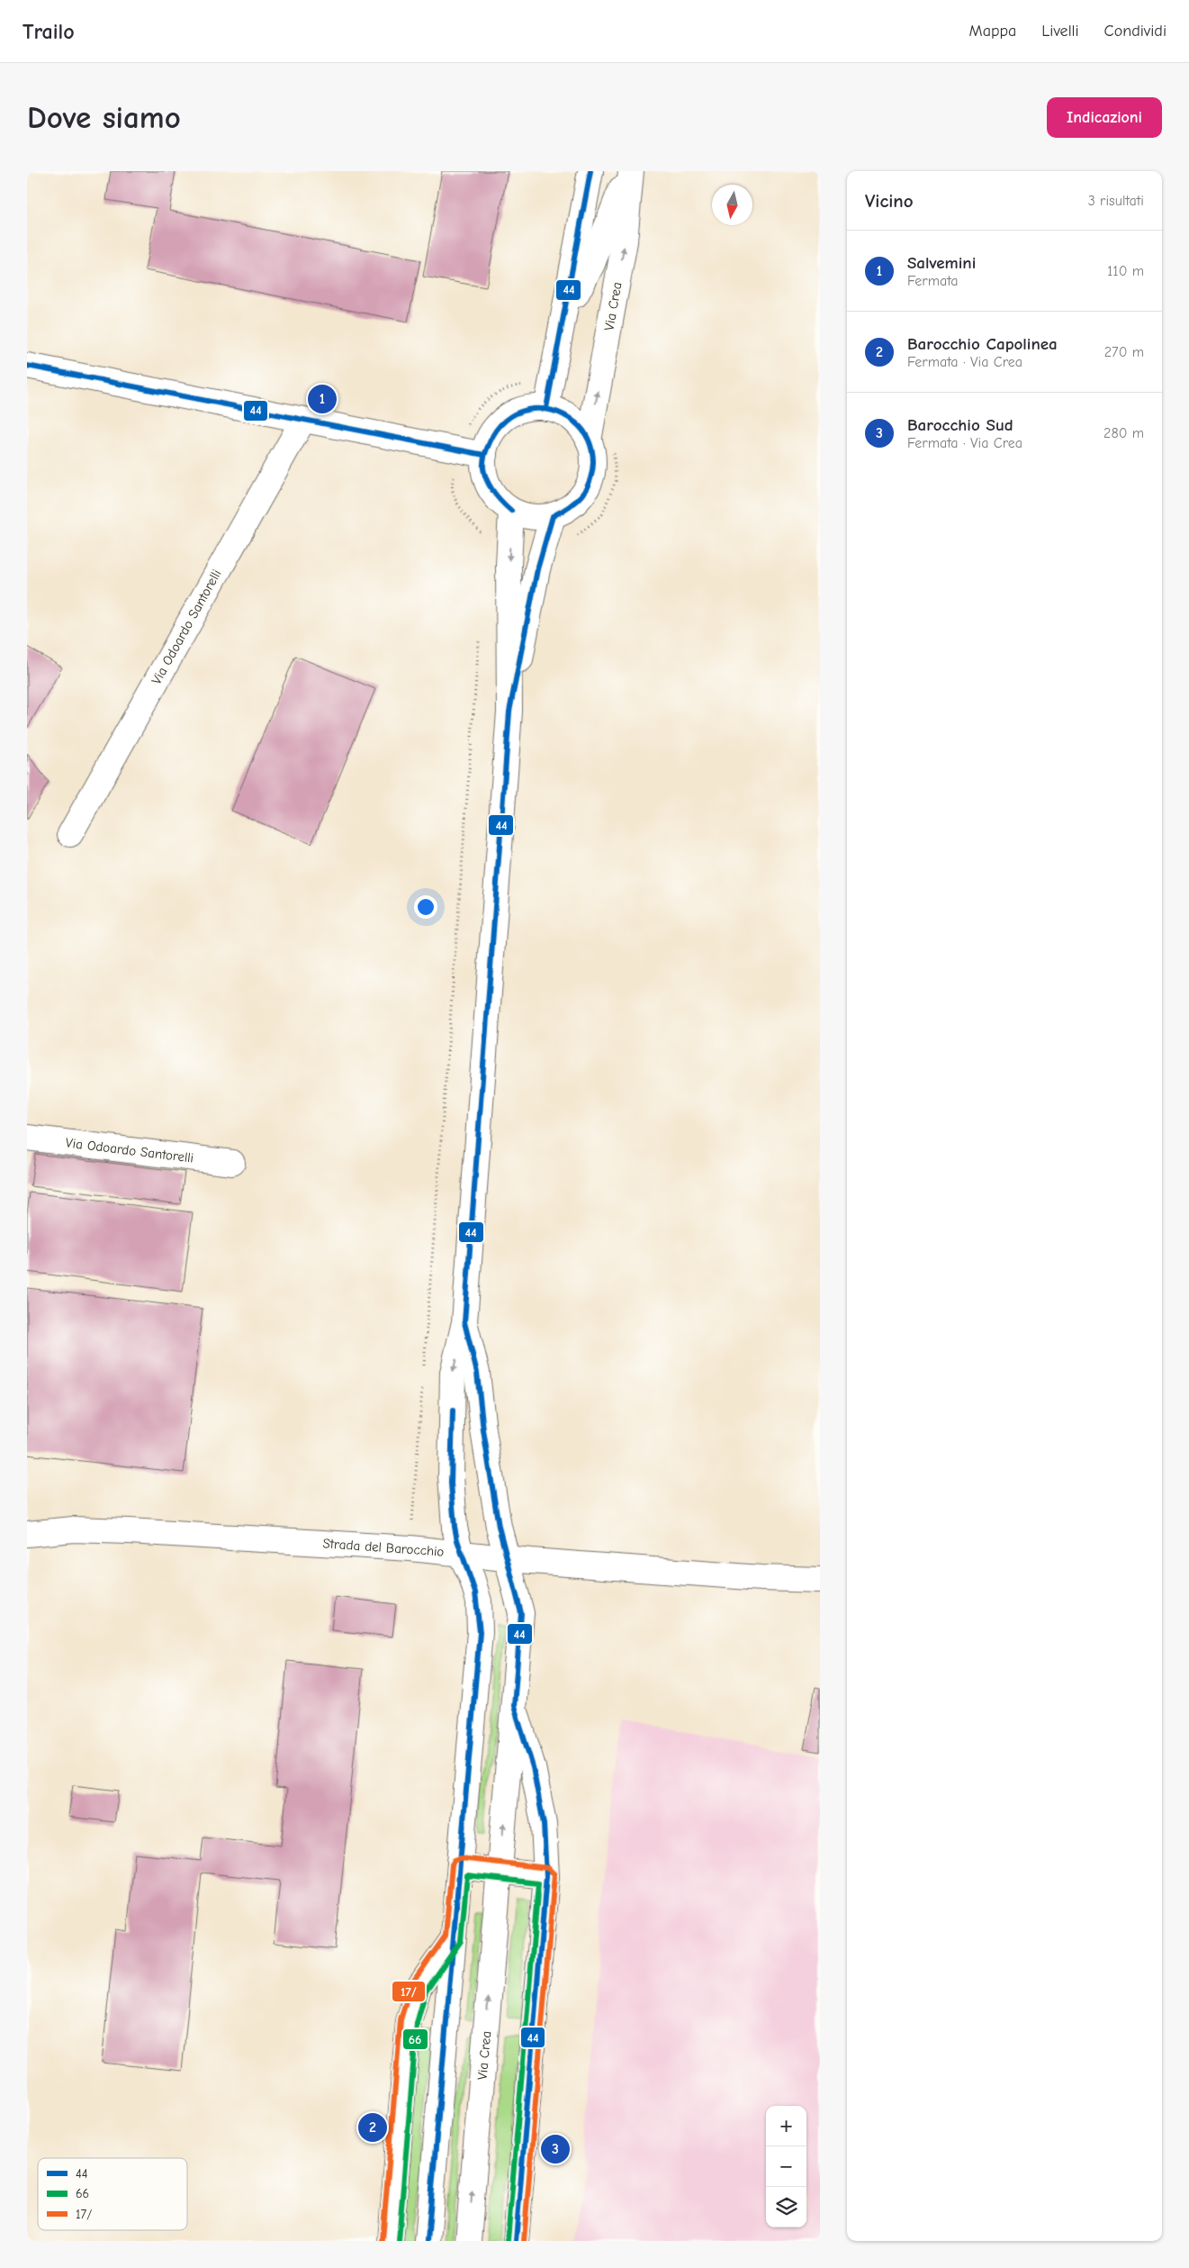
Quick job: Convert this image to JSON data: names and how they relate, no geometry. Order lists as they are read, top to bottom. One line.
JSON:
{"streets":{"street":["Via Crea","Via Odoardo Santorelli","Strada del Barocchio"]},"crossings":[["Via Crea","Strada del Barocchio"]],"lines":["transit line 44","transit line 17/","transit line 66"],"legend":["44","66","17/"],"north":"bottom","page":{"header":"Trailo","nav":["Mappa","Livelli","Condividi"],"buttons":"Indicazioni","title":"Dove siamo","heading":["Vicino","3 risultati"],"list":[{"mark":"1","name":"Salvemini","note":"Fermata","value":"110 m"},{"mark":"2","name":"Barocchio Capolinea","note":"Fermata · Via Crea","value":"270 m"},{"mark":"3","name":"Barocchio Sud","note":"Fermata · Via Crea","value":"280 m"}],"pins":["1","2","3"],"map_buttons":["+","−"]}}
